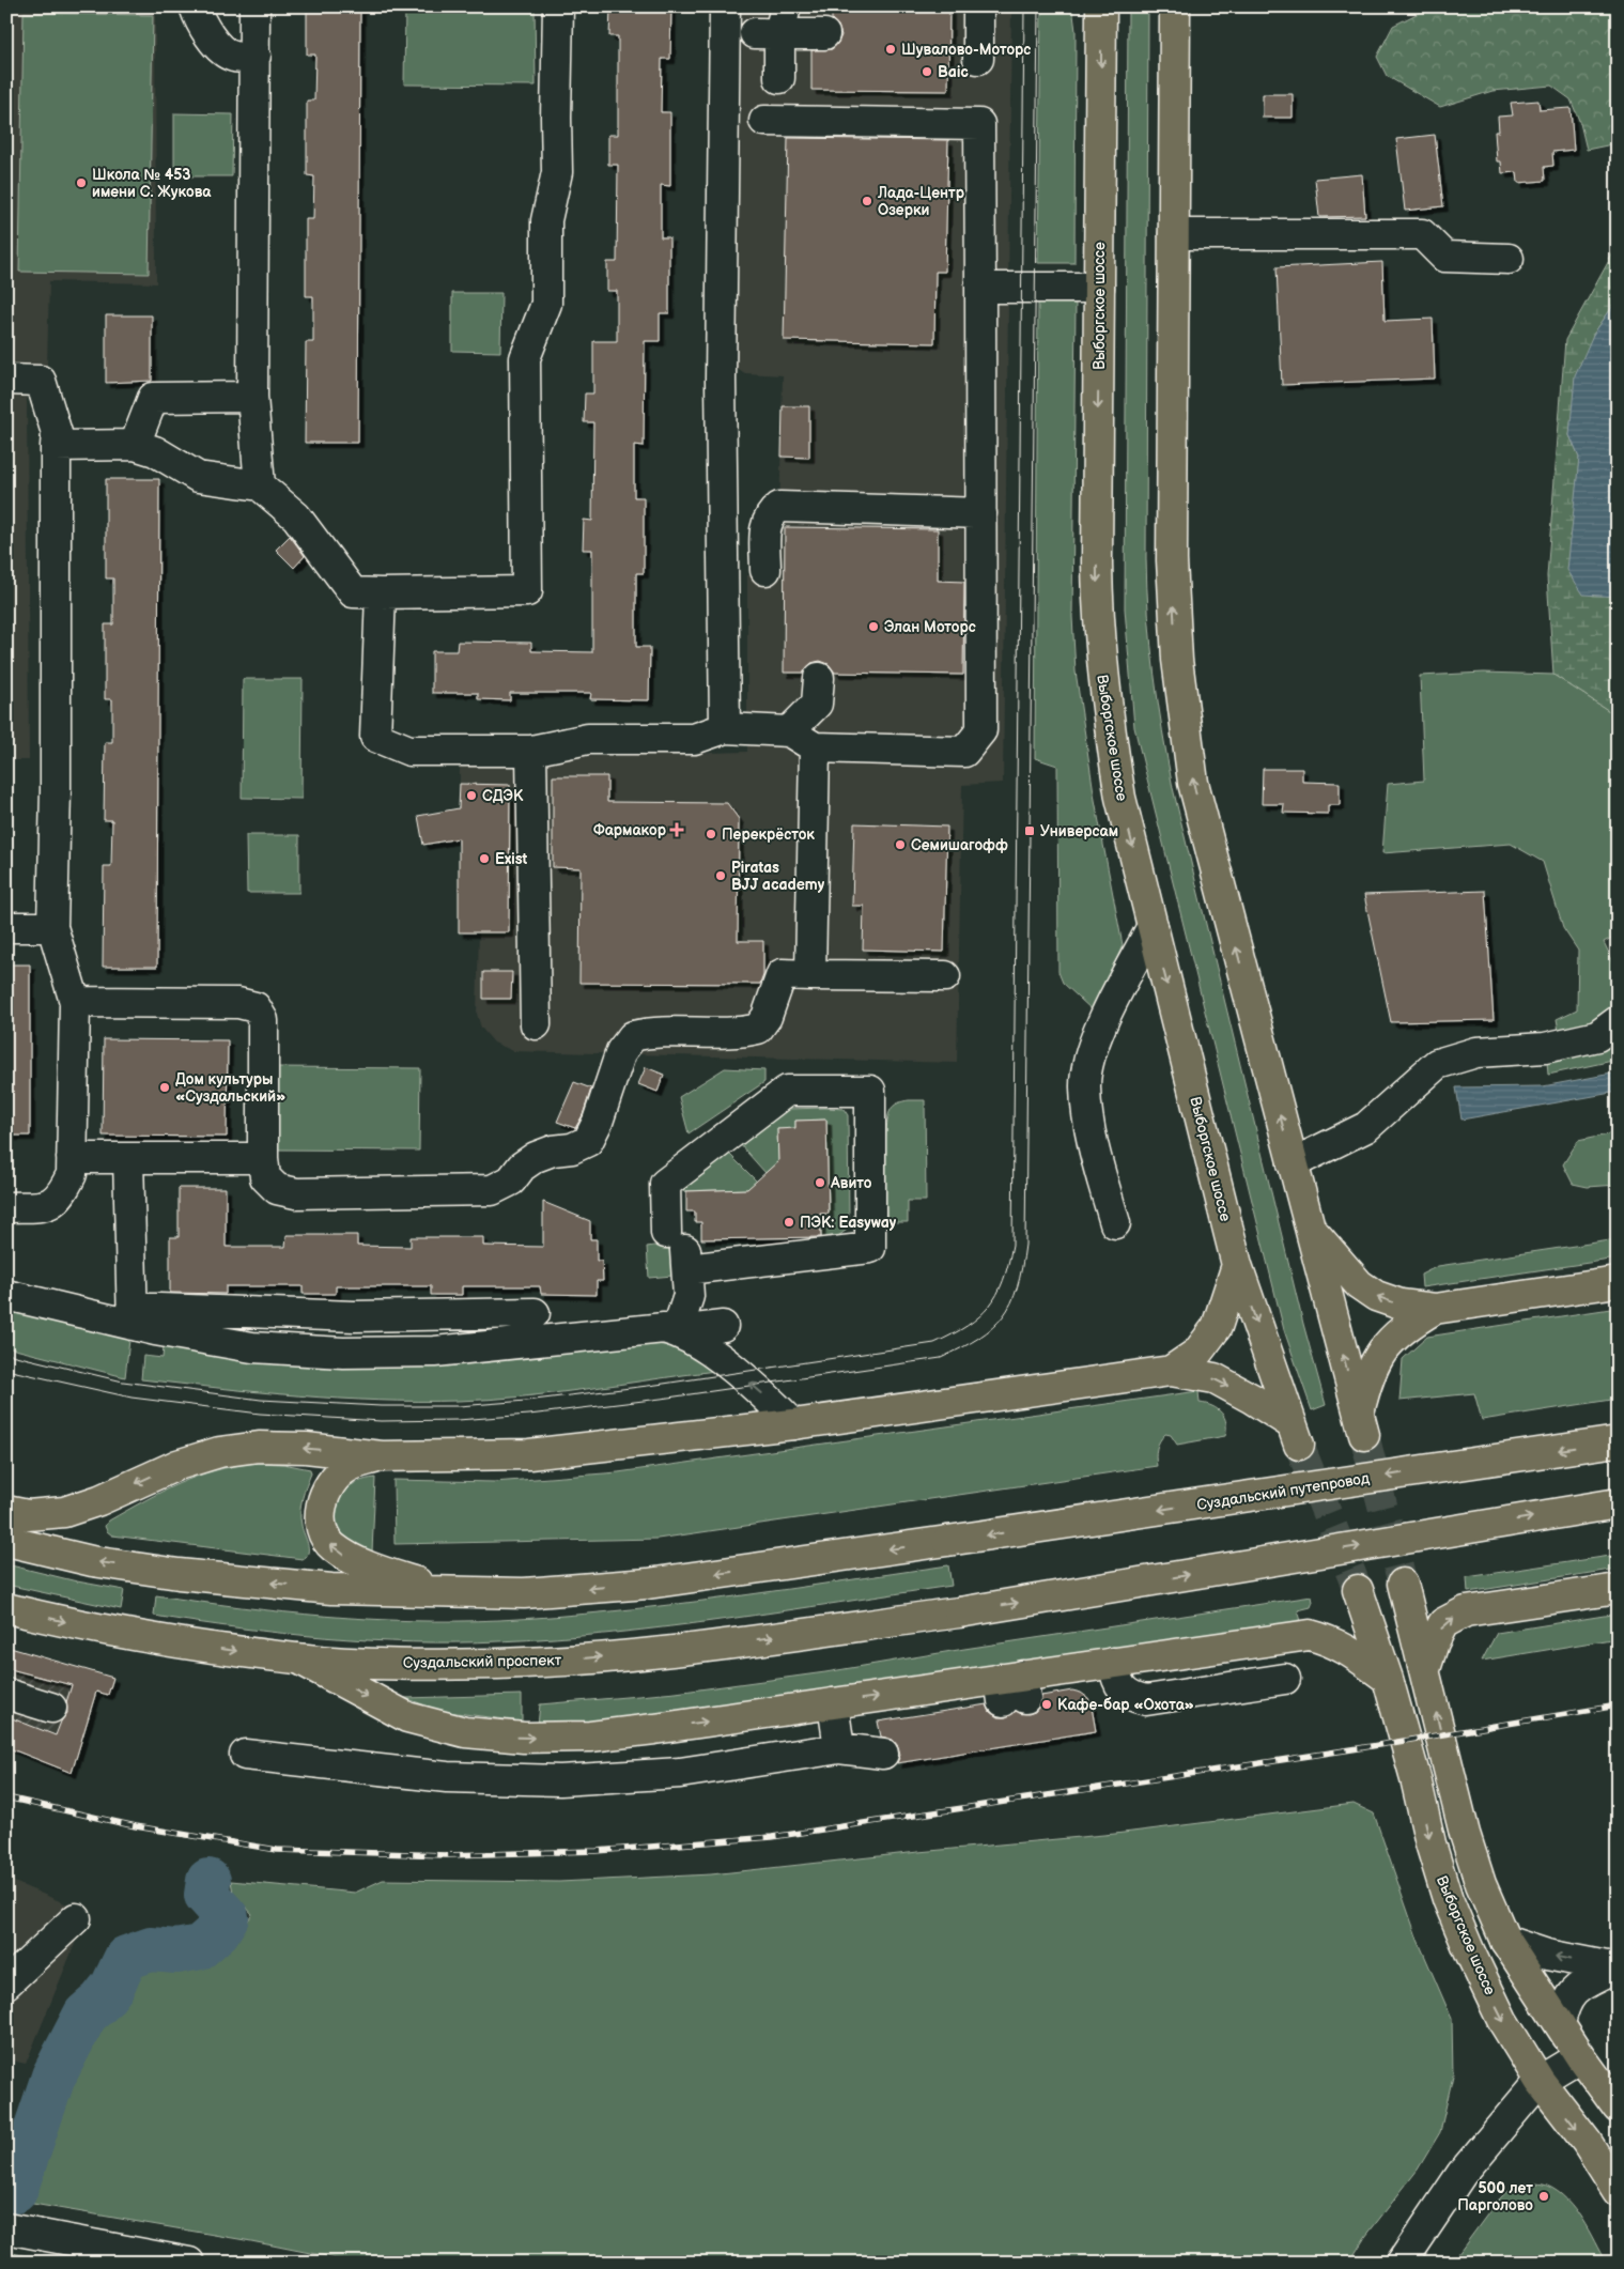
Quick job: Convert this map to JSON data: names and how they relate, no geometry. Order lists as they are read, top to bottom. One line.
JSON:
{"streets":{"main road":["Выборгское шоссе","Суздальский путепровод","Суздальский проспект"]},"places":{"other":["Шувалово-Моторс","Baic","Школа № 453 имени С. Жукова","Лада-Центр Озерки","Элан Моторс","СДЭК","Перекрёсток","Семишагофф","Exist","Piratas BJJ academy","Дом культуры «Суздальский»","Авито","ПЭК: Easyway","Кафе-бар «Охота»","500 лет Парголово"],"health":["Фармакор"],"transit":["Универсам"]}}
